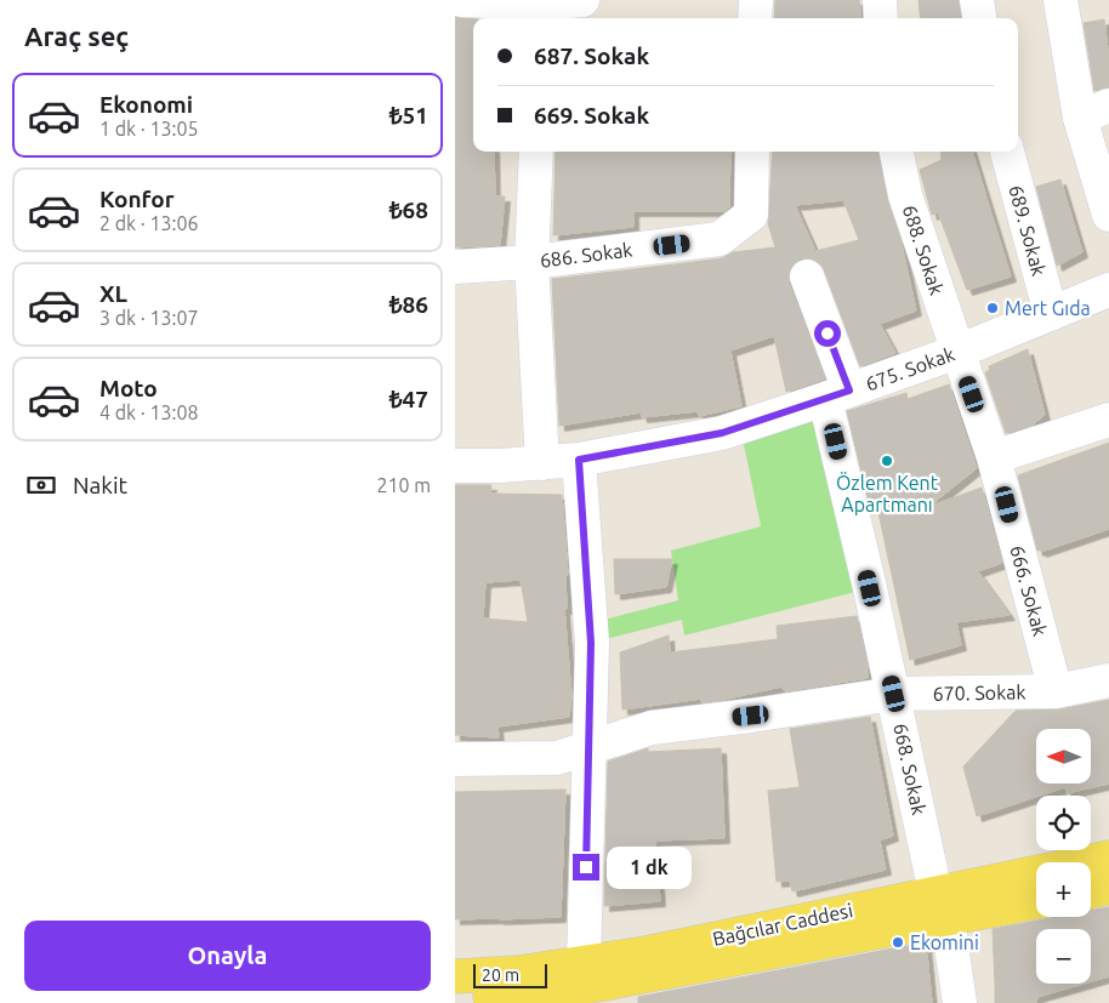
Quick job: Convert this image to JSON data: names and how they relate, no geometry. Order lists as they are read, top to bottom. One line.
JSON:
{"streets":{"main road":["Bağcılar Caddesi"],"street":["689. Sokak","688. Sokak","686. Sokak","675. Sokak","666. Sokak","670. Sokak","668. Sokak"]},"crossings":[["689. Sokak","675. Sokak"],["688. Sokak","675. Sokak"],["688. Sokak","666. Sokak"],["675. Sokak","666. Sokak"],["675. Sokak","668. Sokak"],["666. Sokak","670. Sokak"],["670. Sokak","668. Sokak"],["668. Sokak","Bağcılar Caddesi"]],"places":["Mert Gıda","Özlem Kent Apartmanı","Ekomini"],"scale_bar":"20 m","north":"left","page":{"heading":"Araç seç","banner":["687. Sokak","669. Sokak"],"list":[{"name":"Ekonomi","note":"1 dk · 13:05","value":"₺51"},{"name":"Konfor","note":"2 dk · 13:06","value":"₺68"},{"name":"XL","note":"3 dk · 13:07","value":"₺86"},{"name":"Moto","note":"4 dk · 13:08","value":"₺47"}],"pay":["Nakit","210 m"],"map_buttons":["+","−"],"bubble":"1 dk","buttons":"Onayla","scale":"20 m"}}
